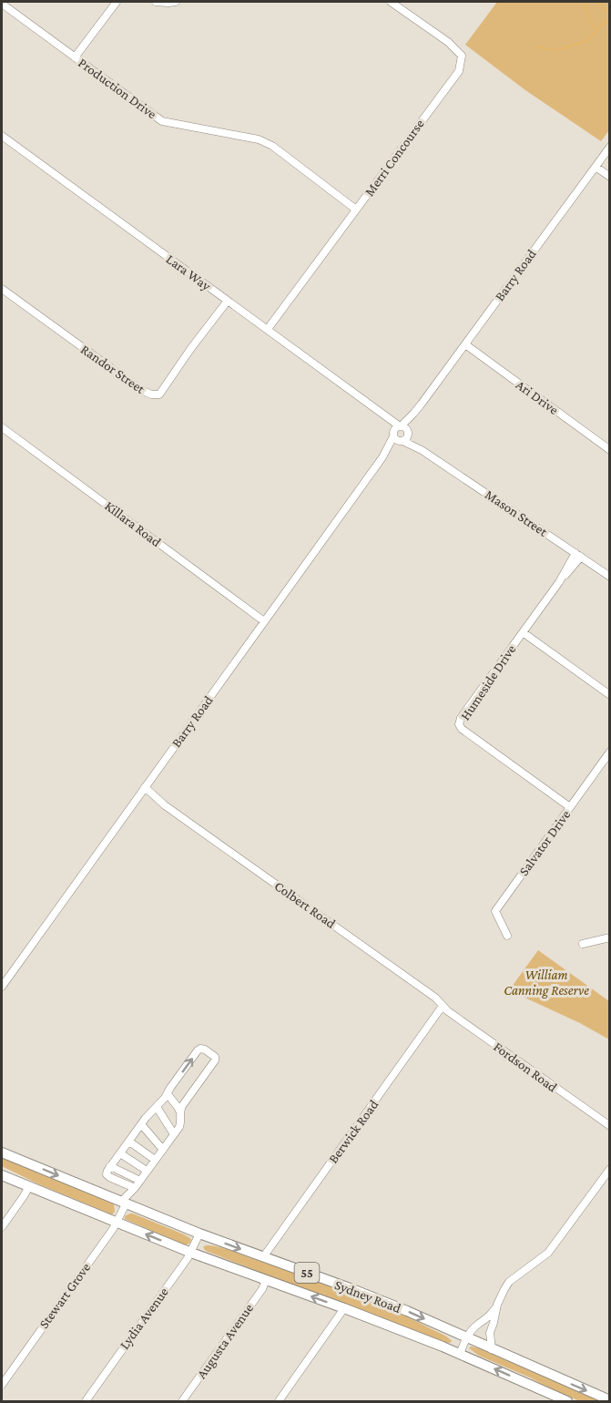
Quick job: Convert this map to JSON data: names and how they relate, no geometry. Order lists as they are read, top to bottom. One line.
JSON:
{"streets":{"highway":["55","Sydney Road"],"street":["Production Drive","Merri Concourse","Lara Way","Barry Road","Randor Street","Ari Drive","Mason Street","Killara Road","Humeside Drive","Salvator Drive","Colbert Road","Fordson Road","Berwick Road","Stewart Grove","Lydia Avenue","Augusta Avenue"]},"crossings":[["Production Drive","Merri Concourse"],["Merri Concourse","Lara Way"],["Lara Way","Randor Street"],["Barry Road","Ari Drive"],["Barry Road","Mason Street"],["Barry Road","Killara Road"],["Barry Road","Colbert Road"],["Mason Street","Humeside Drive"],["Humeside Drive","Salvator Drive"],["Colbert Road","Fordson Road"],["Colbert Road","Berwick Road"],["Fordson Road","Berwick Road"],["Berwick Road","Sydney Road"],["Stewart Grove","Sydney Road"],["Sydney Road","Lydia Avenue"],["Sydney Road","Augusta Avenue"]],"parks":["William Canning Reserve"]}
